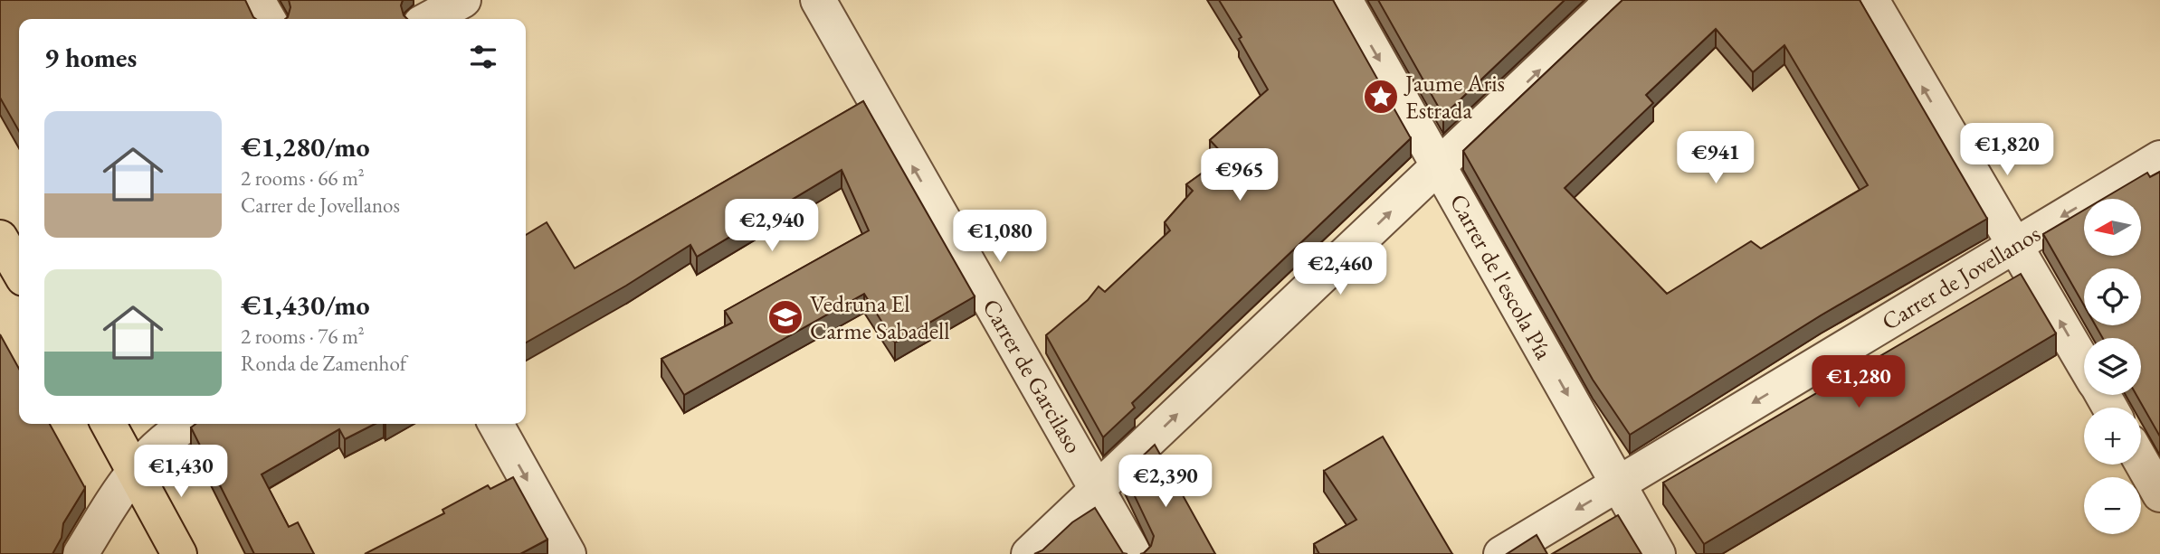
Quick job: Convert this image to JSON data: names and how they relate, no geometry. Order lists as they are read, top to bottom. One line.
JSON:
{"streets":{"street":["Carrer de l'escola Pía","Carrer de Jovellanos","Carrer de Garcilaso"]},"crossings":[["Carrer de l'escola Pía","Carrer de Jovellanos"]],"one_way":["Carrer de l'escola Pía","Carrer de Jovellanos","Carrer de Garcilaso"],"places":{"place":["Jaume Aris Estrada"],"school or university":["Vedruna El Carme Sabadell"]},"north":"left","page":{"heading":"9 homes","list":[{"name":"€1,280/mo","note":"2 rooms · 66 m² · Carrer de Jovellanos"},{"name":"€1,430/mo","note":"2 rooms · 76 m² · Ronda de Zamenhof"}],"price":["€1,820","€941","€965","€2,940","€1,080","€2,460","€1,280","€1,430","€2,390"],"map_buttons":["+","−"]}}
